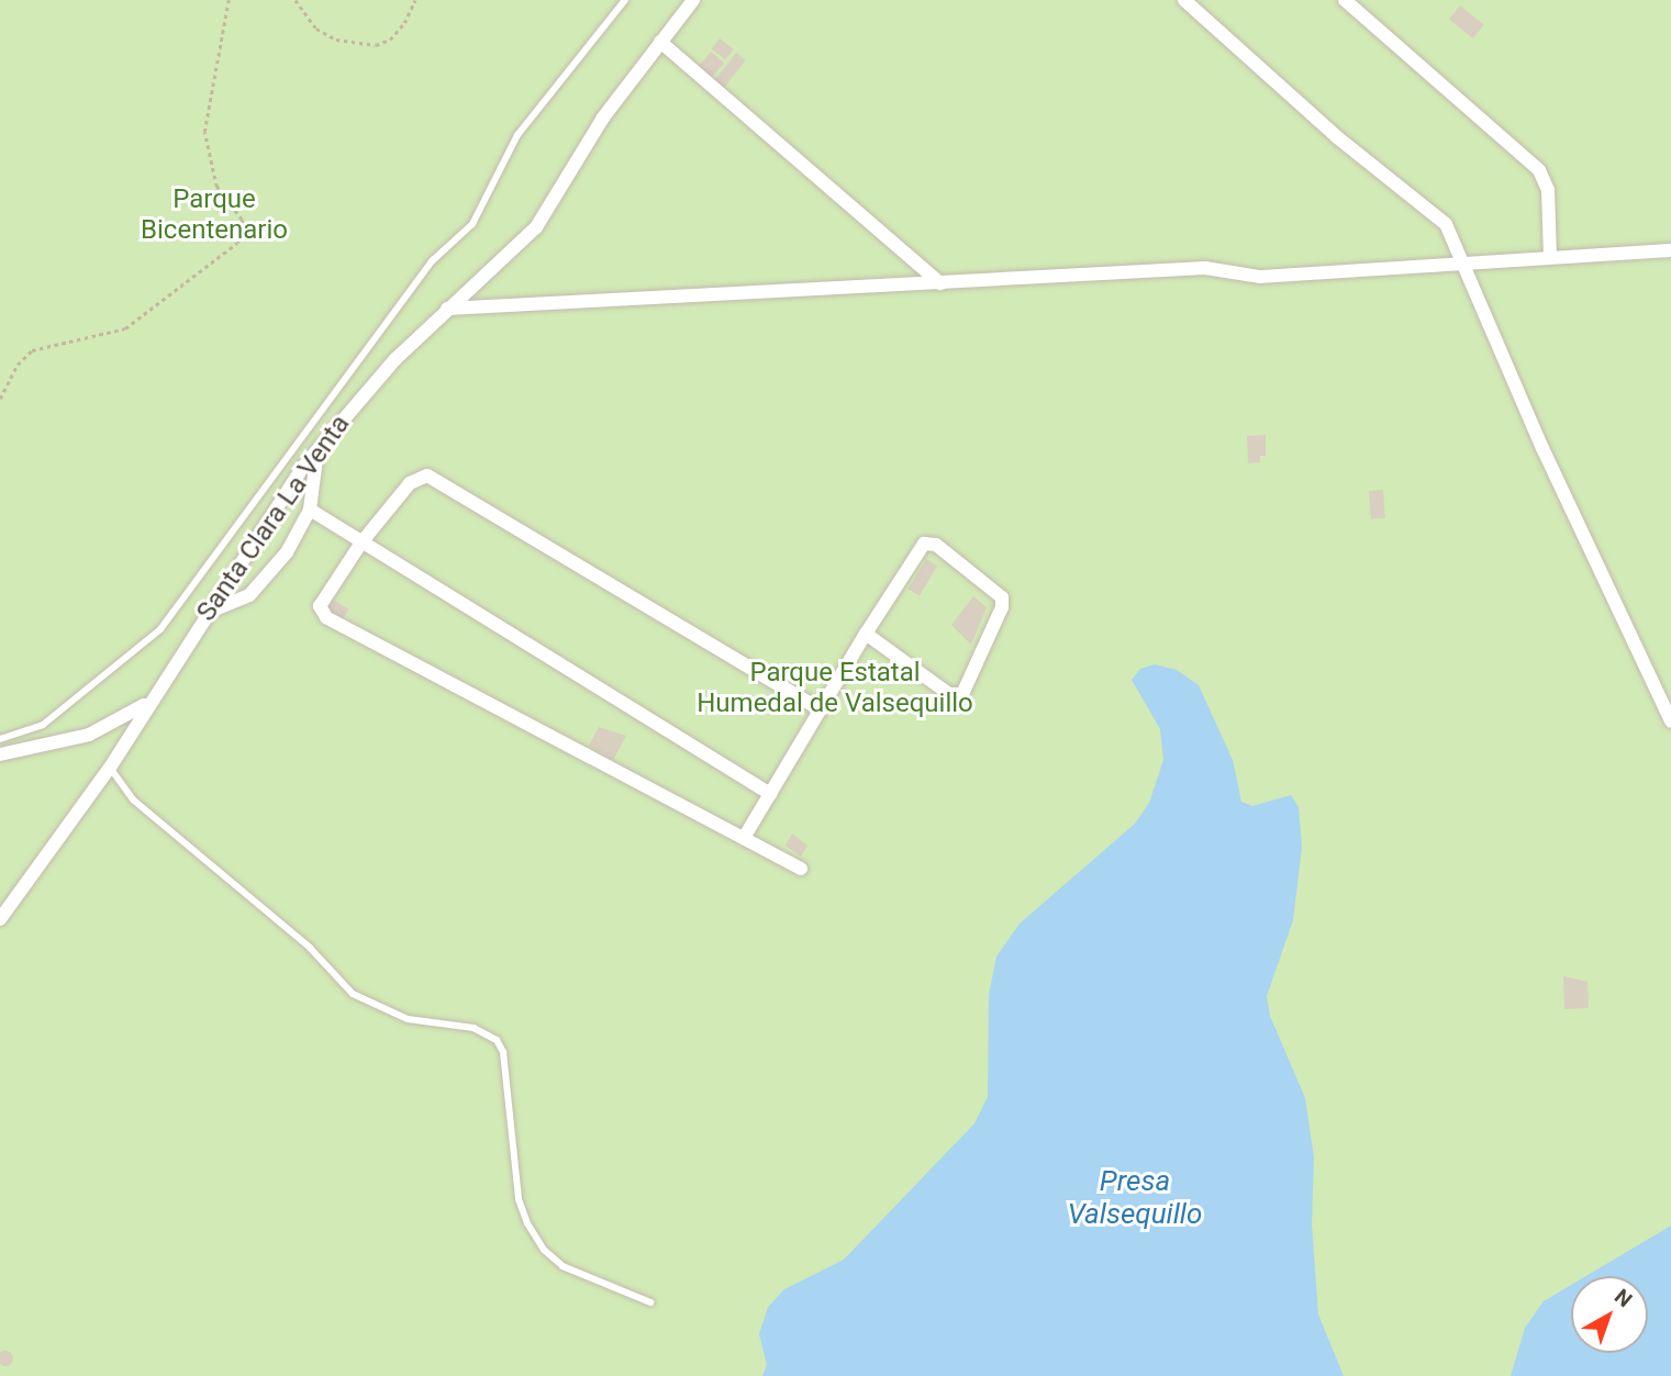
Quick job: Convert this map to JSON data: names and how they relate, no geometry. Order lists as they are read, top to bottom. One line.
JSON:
{"streets":{"street":["Santa Clara La Venta"]},"water":["Presa Valsequillo"],"parks":["Parque Bicentenario","Parque Estatal Humedal de Valsequillo"],"north":"top right"}
